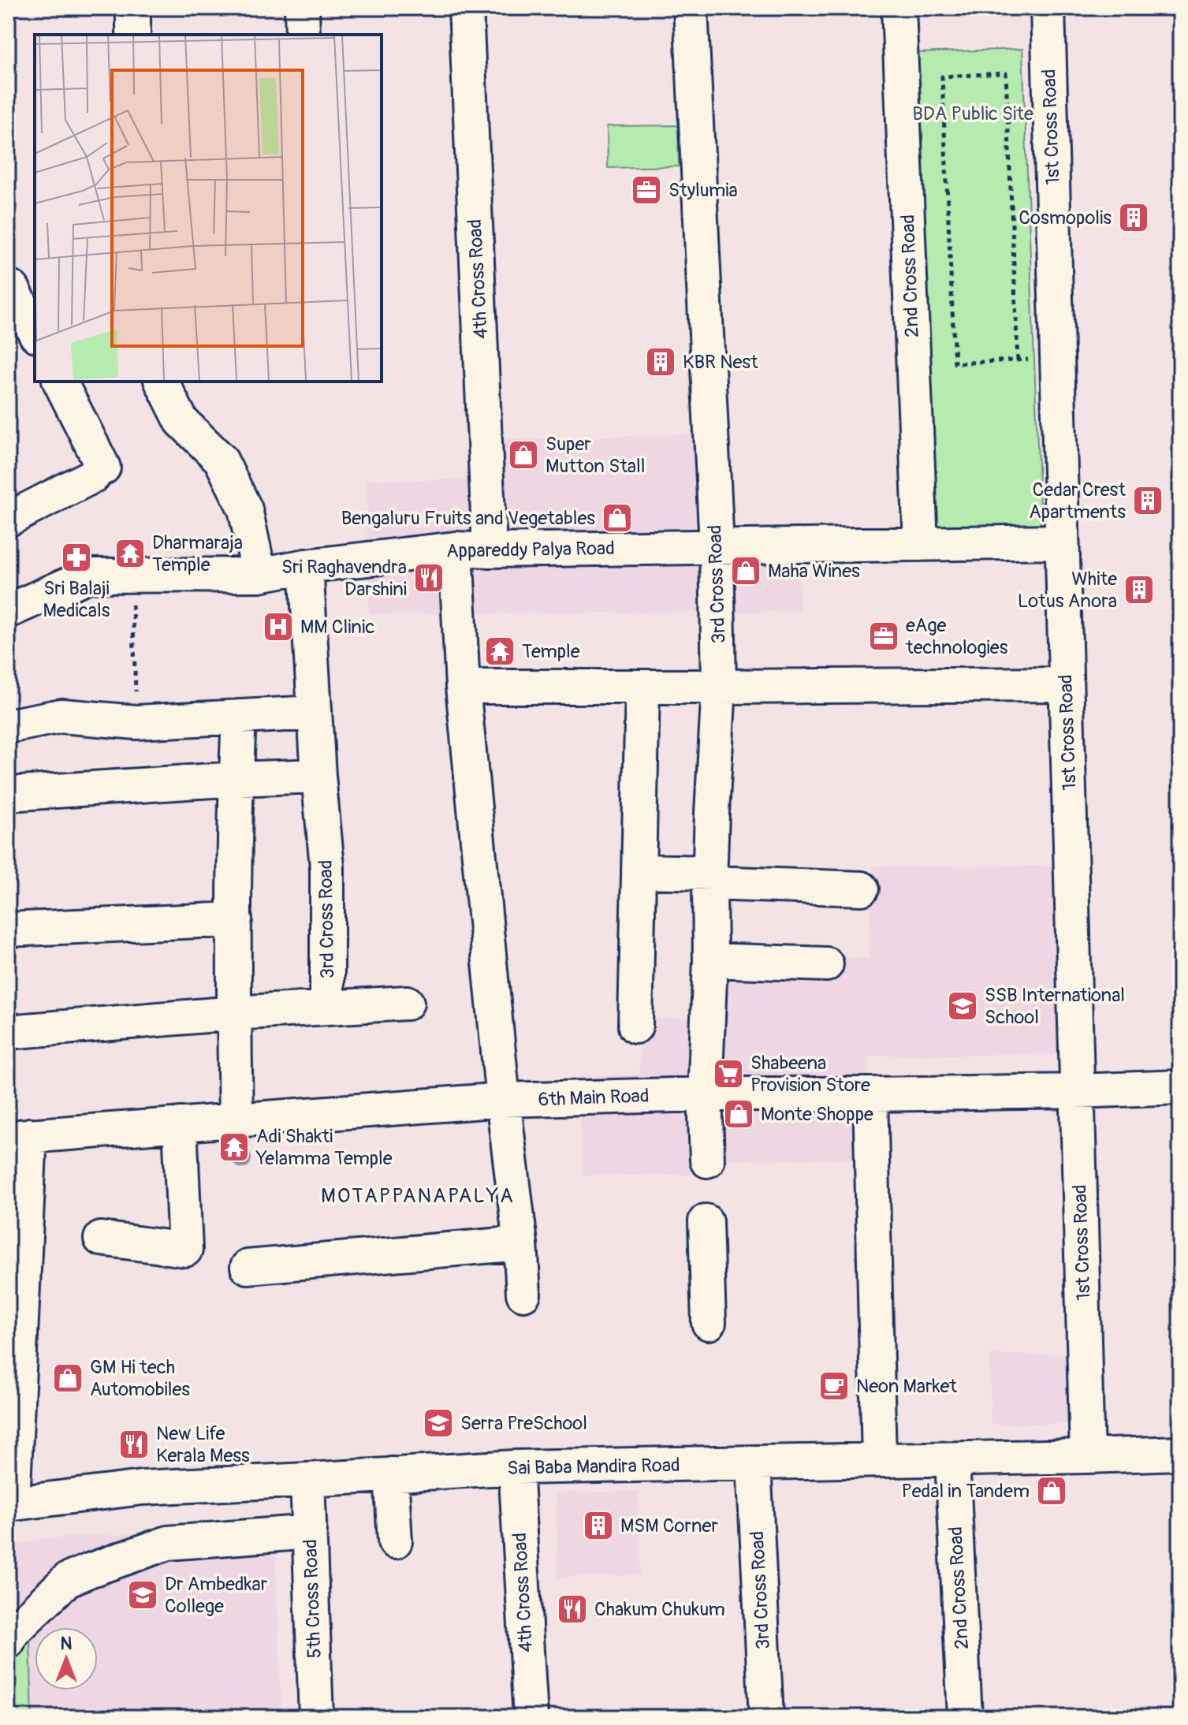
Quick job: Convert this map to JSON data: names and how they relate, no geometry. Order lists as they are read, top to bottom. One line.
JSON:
{"streets":{"street":["1st Cross Road","2nd Cross Road","4th Cross Road","Appareddy Palya Road","3rd Cross Road","6th Main Road","Sai Baba Mandira Road","5th Cross Road"]},"crossings":[["1st Cross Road","Appareddy Palya Road"],["1st Cross Road","6th Main Road"],["1st Cross Road","Sai Baba Mandira Road"],["2nd Cross Road","Appareddy Palya Road"],["2nd Cross Road","Sai Baba Mandira Road"],["4th Cross Road","Appareddy Palya Road"],["4th Cross Road","Sai Baba Mandira Road"],["Appareddy Palya Road","3rd Cross Road"],["3rd Cross Road","6th Main Road"],["3rd Cross Road","Sai Baba Mandira Road"],["Sai Baba Mandira Road","5th Cross Road"]],"districts":["MOTAPPANAPALYA"],"parks":["BDA Public Site"],"places":{"office":["Stylumia","eAge technologies"],"building":["Cosmopolis","KBR Nest","Cedar Crest Apartments","White Lotus Anora","MSM Corner"],"shop":["Super Mutton Stall","Bengaluru Fruits and Vegetables","Maha Wines","Monte Shoppe","GM Hi tech Automobiles","Pedal in Tandem"],"temple":["Dharmaraja Temple","Temple","Adi Shakti Yelamma Temple"],"pharmacy":["Sri Balaji Medicals"],"restaurant":["Sri Raghavendra Darshini","New Life Kerala Mess","Chakum Chukum"],"hospital":["MM Clinic"],"school or university":["SSB International School","Serra PreSchool","Dr Ambedkar College"],"supermarket":["Shabeena Provision Store"],"cafe":["Neon Market"]},"north":"top"}
